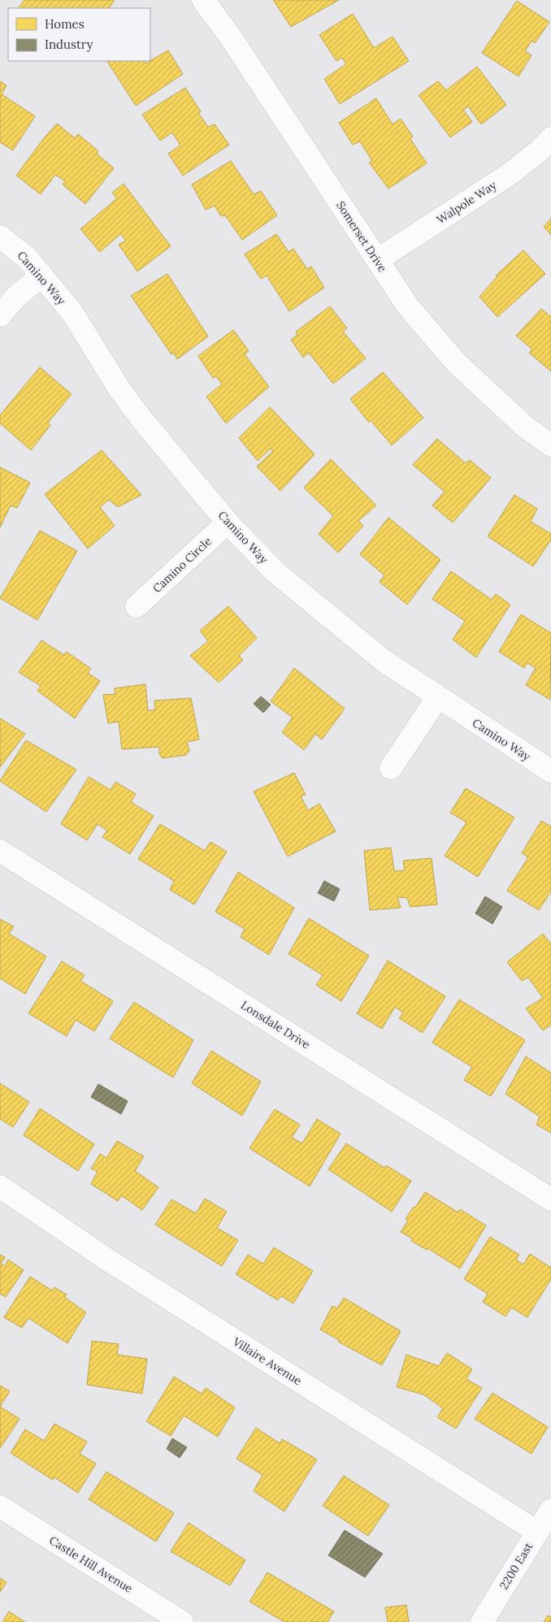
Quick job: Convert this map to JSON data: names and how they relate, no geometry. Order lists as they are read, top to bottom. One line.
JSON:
{"streets":{"street":["Walpole Way","Somerset Drive","Camino Way","Camino Circle","Lonsdale Drive","Villaire Avenue","Castle Hill Avenue","2200 East"]},"crossings":[["Walpole Way","Somerset Drive"],["Camino Way","Camino Circle"],["Villaire Avenue","2200 East"]],"legend":["Homes","Industry"]}
